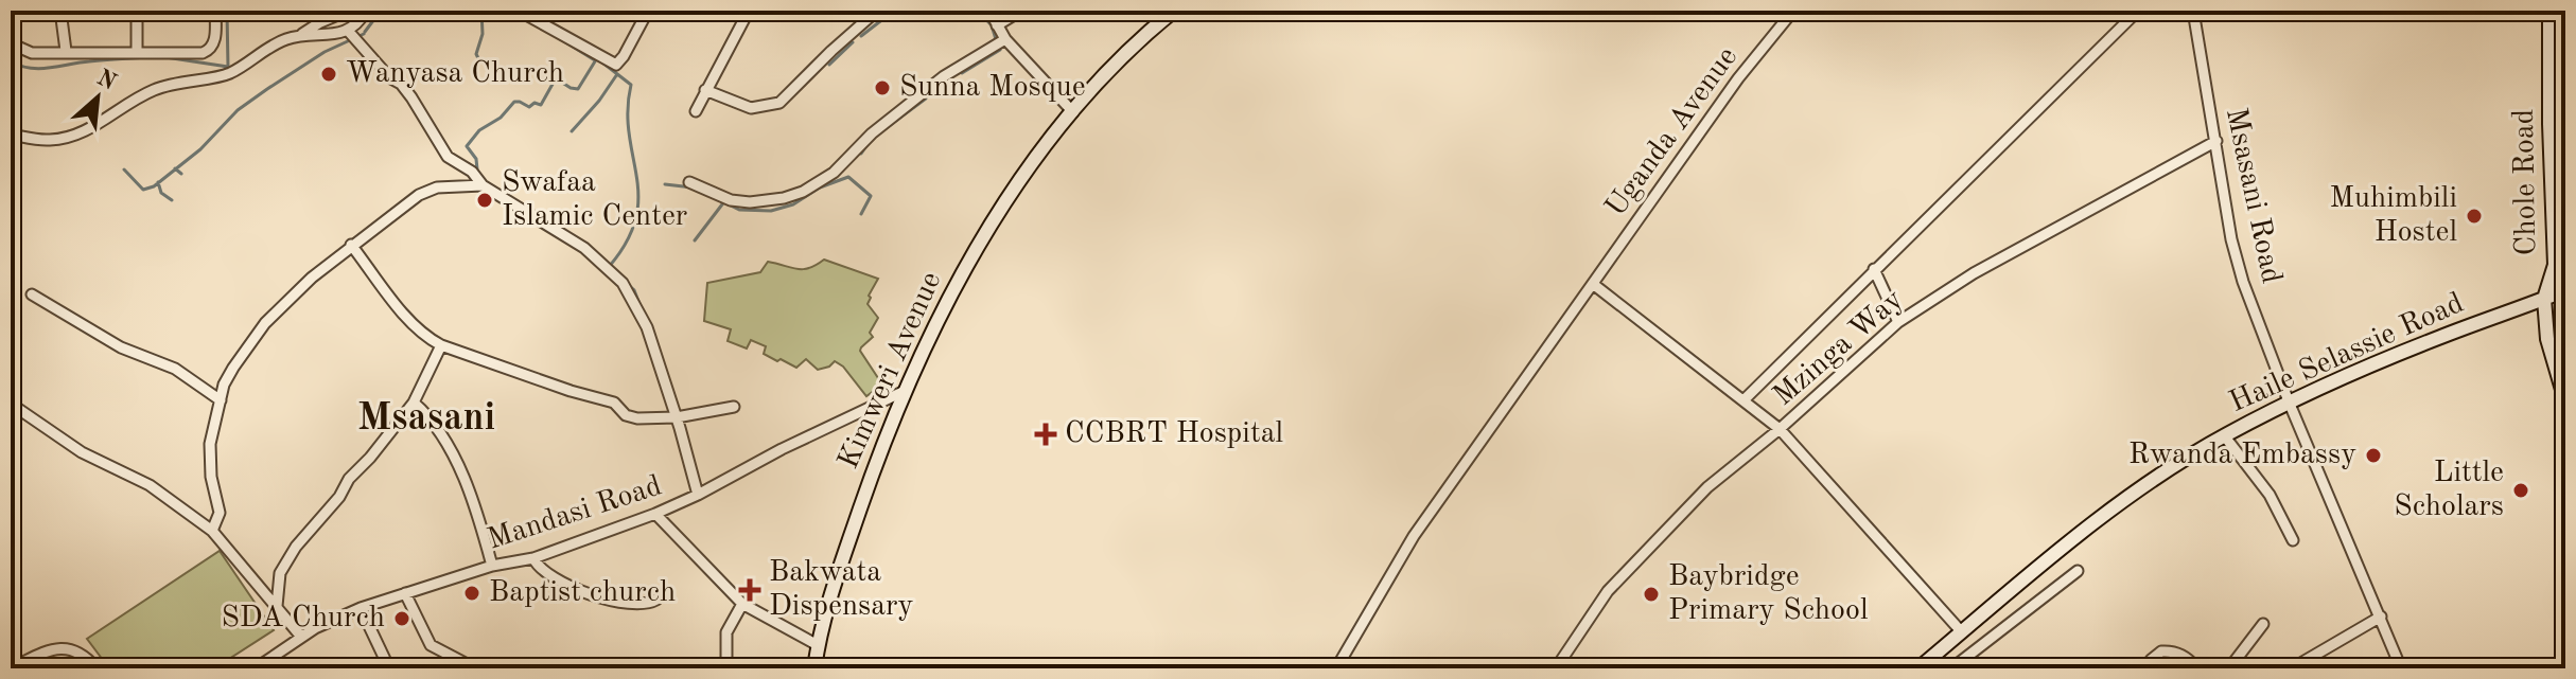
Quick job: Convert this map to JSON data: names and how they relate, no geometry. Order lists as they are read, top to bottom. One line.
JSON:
{"streets":{"street":["Uganda Avenue","Chole Road","Msasani Road","Mzinga Way","Haile Selassie Road","Kimweri Avenue","Mandasi Road"]},"crossings":[["Chole Road","Haile Selassie Road"],["Msasani Road","Mzinga Way"],["Msasani Road","Haile Selassie Road"],["Kimweri Avenue","Mandasi Road"]],"districts":["Msasani"],"places":{"other":["Wanyasa Church","Sunna Mosque","Swafaa Islamic Center","Muhimbili Hostel","Rwanda Embassy","Little Scholars","Baptist church","Baybridge Primary School","SDA Church"],"health":["CCBRT Hospital","Bakwata Dispensary"]},"north":"top right"}
